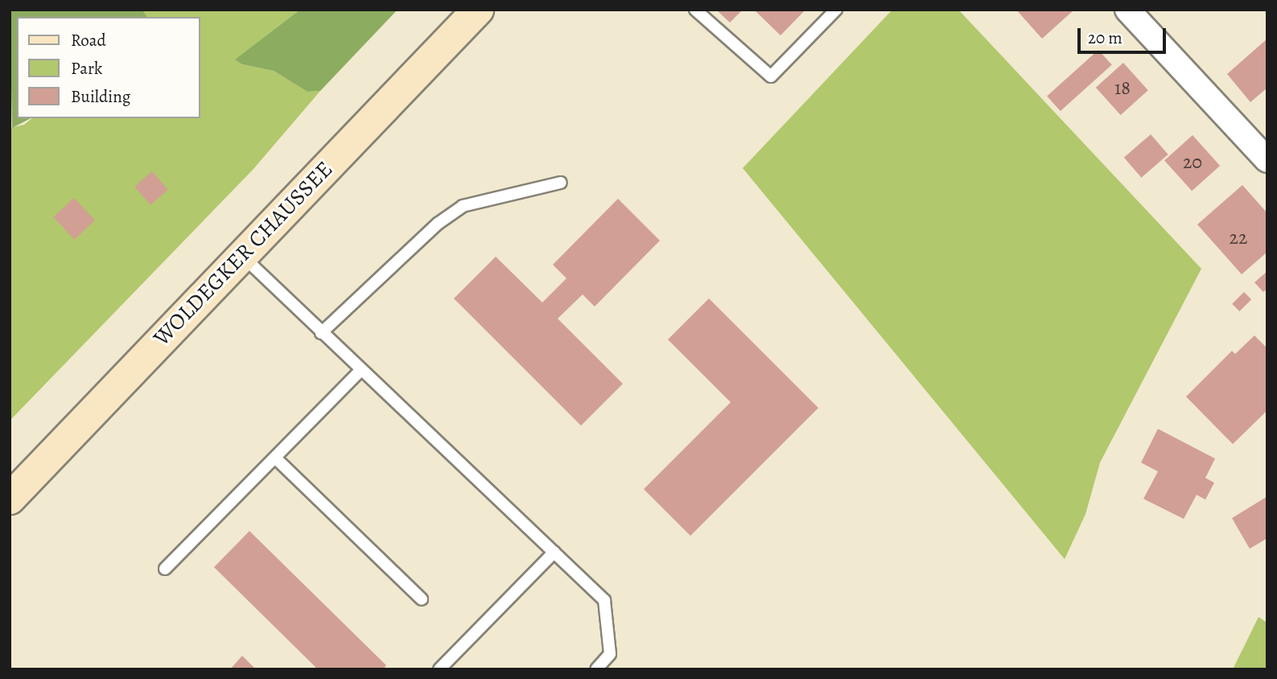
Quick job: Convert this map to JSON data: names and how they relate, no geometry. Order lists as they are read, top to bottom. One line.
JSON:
{"streets":{"main road":["WOLDEGKER CHAUSSEE"]},"house_numbers":["18","20","22"],"legend":["Road","Park","Building"],"scale_bar":"20 m"}
